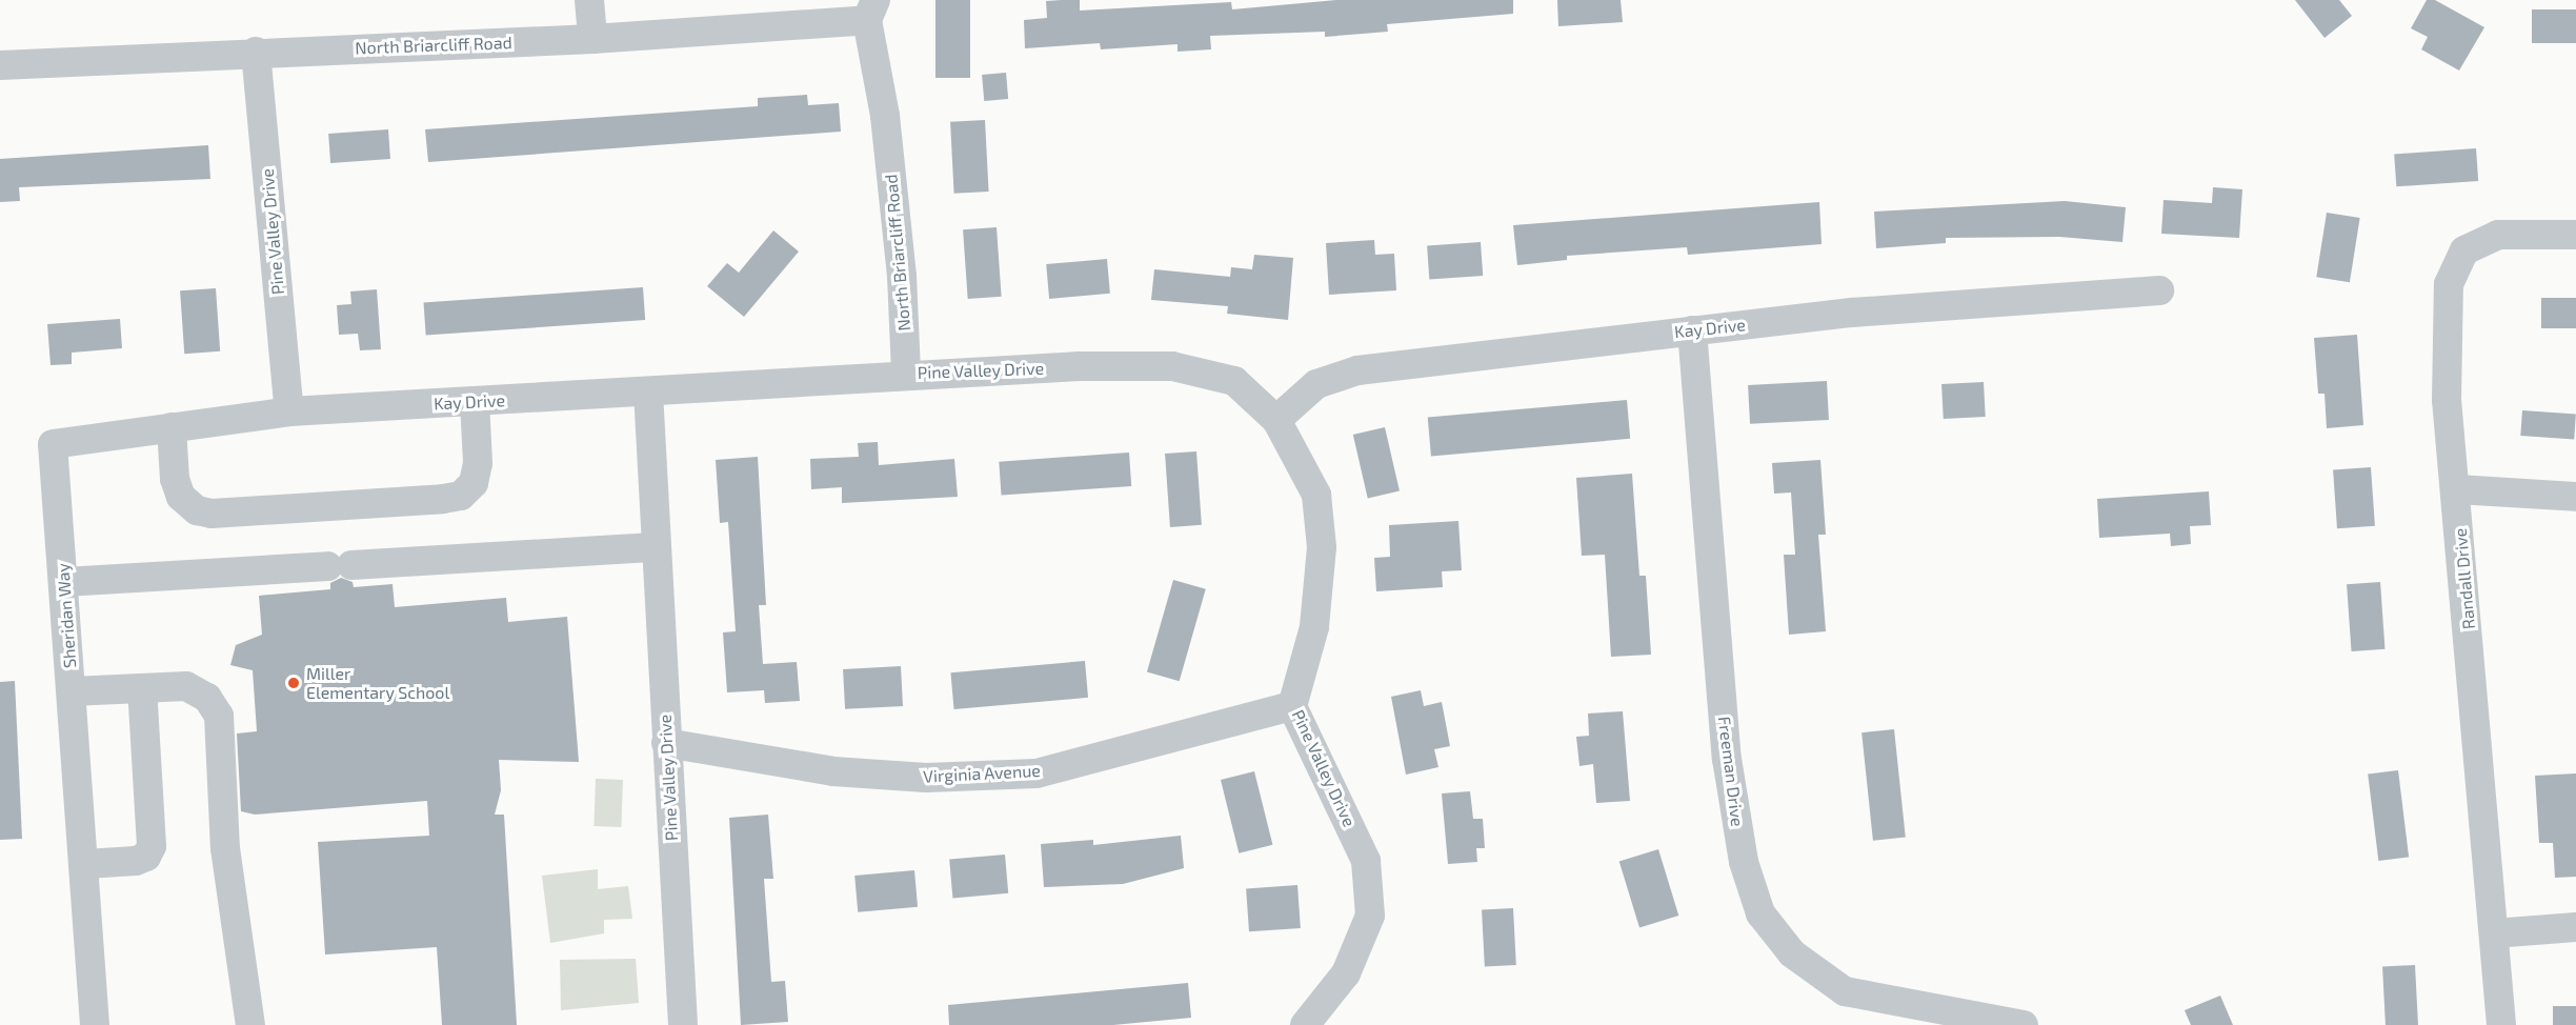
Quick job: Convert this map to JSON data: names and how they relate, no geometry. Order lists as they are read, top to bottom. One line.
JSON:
{"streets":{"street":["North Briarcliff Road","Pine Valley Drive","Kay Drive","Randall Drive","Sheridan Way","Freeman Drive","Virginia Avenue"]},"crossings":[["North Briarcliff Road","Pine Valley Drive"],["Pine Valley Drive","Kay Drive"],["Pine Valley Drive","Sheridan Way"],["Pine Valley Drive","Virginia Avenue"],["Kay Drive","Sheridan Way"],["Kay Drive","Freeman Drive"]],"places":["Miller Elementary School"]}
